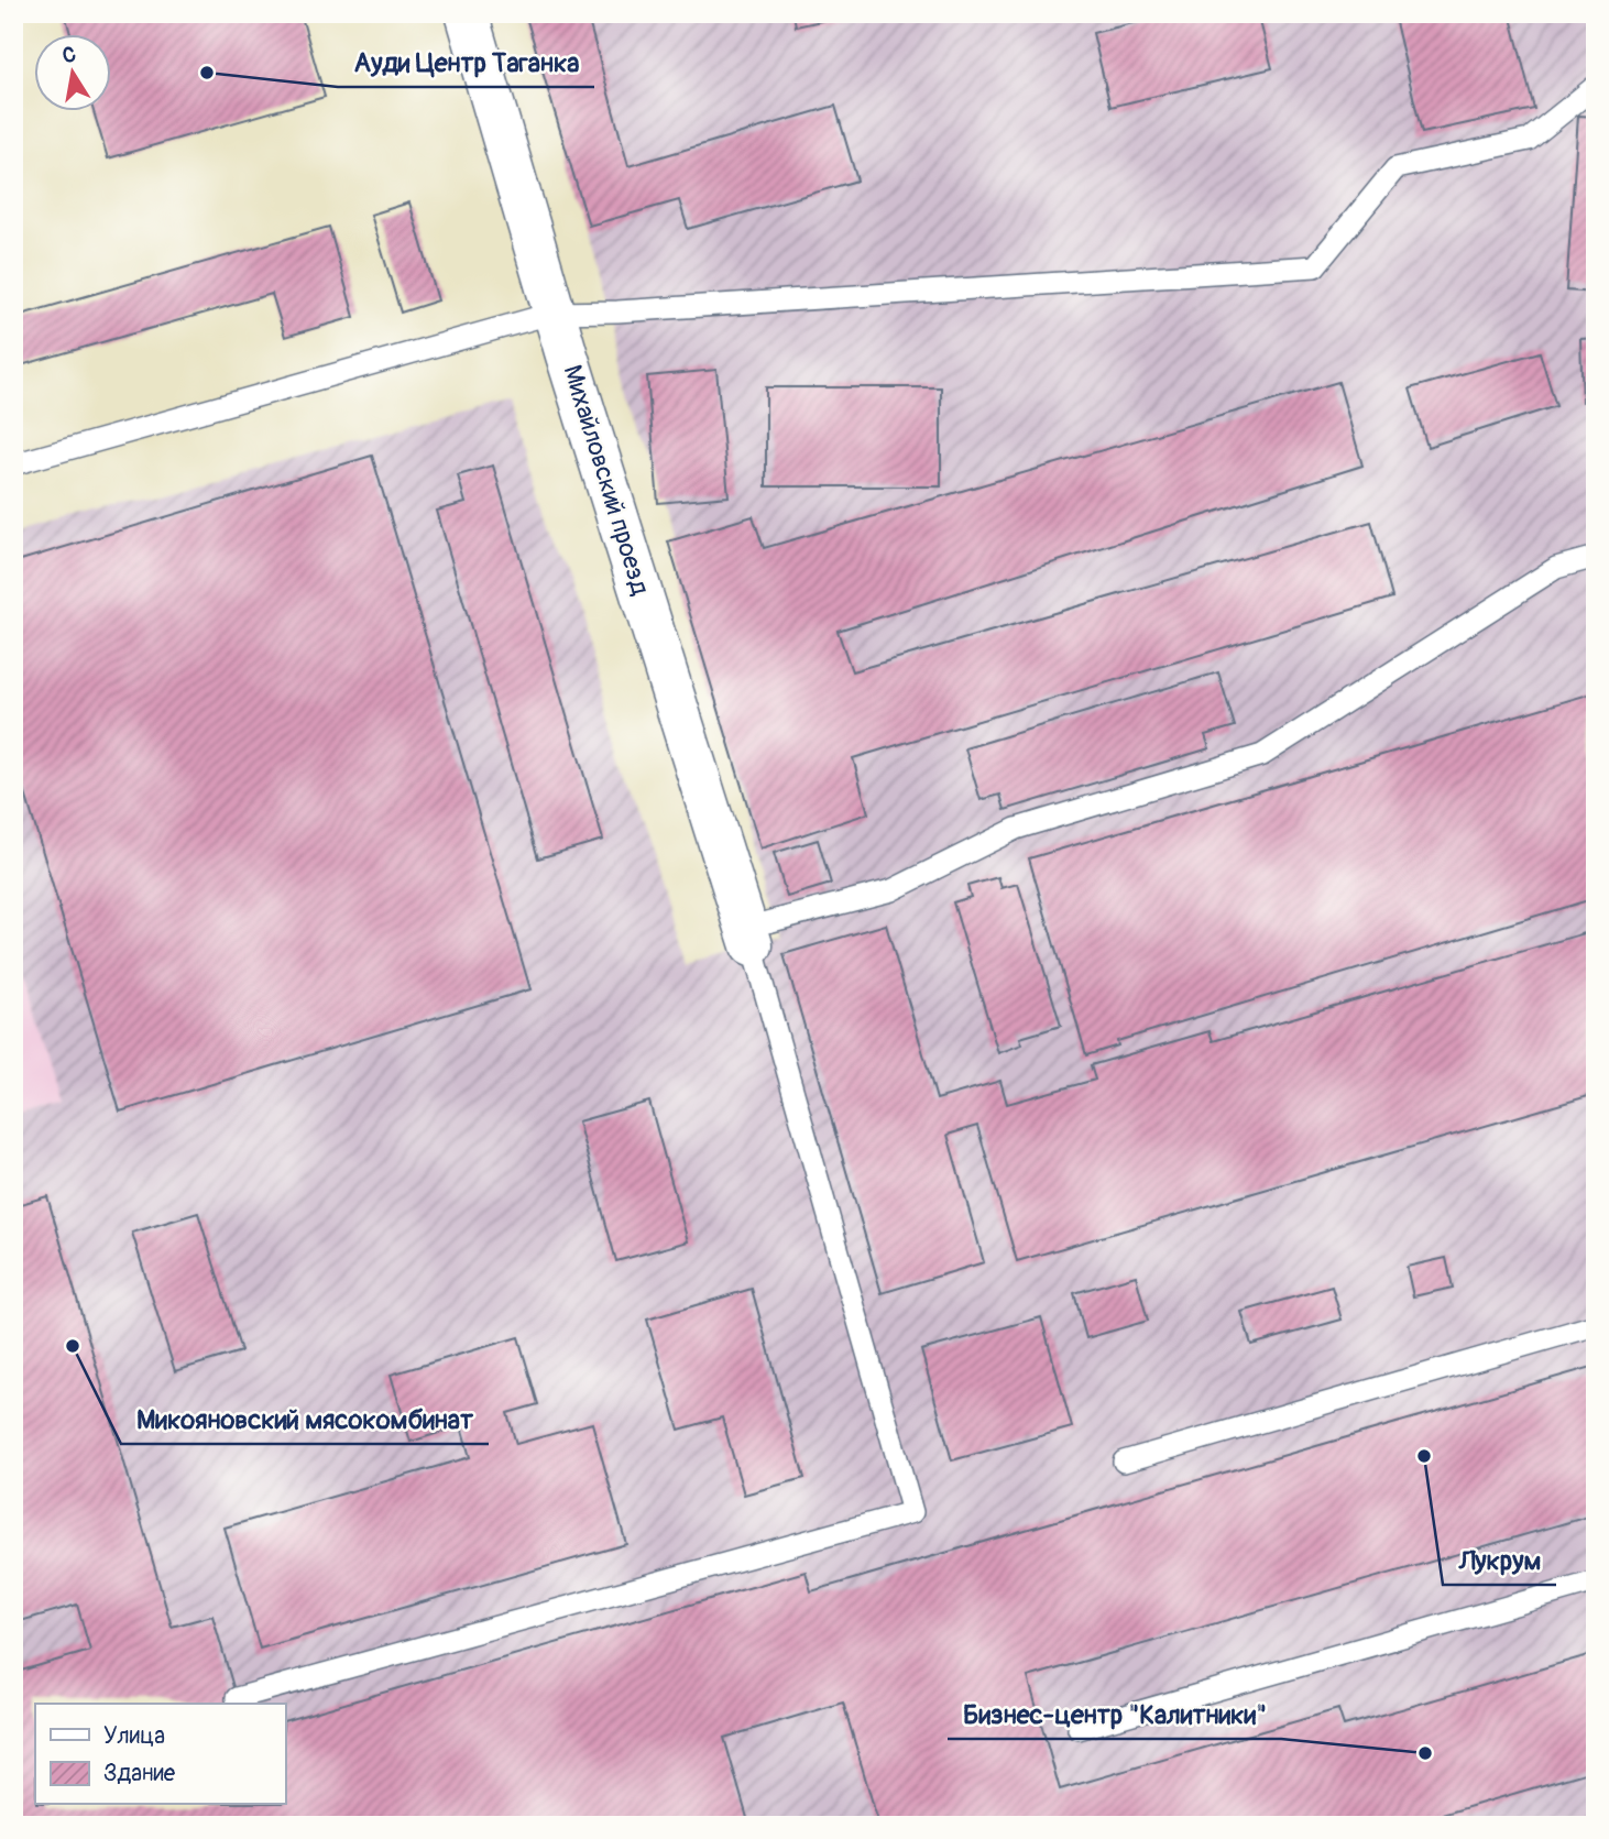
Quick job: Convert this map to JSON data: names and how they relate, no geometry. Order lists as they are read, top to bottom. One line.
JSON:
{"streets":{"street":["Михайловский проезд"]},"places":["Ауди Центр Таганка","Микояновский мясокомбинат","Лукрум","Бизнес-центр \"Калитники\""],"legend":["Улица","Здание"],"north":"top"}
